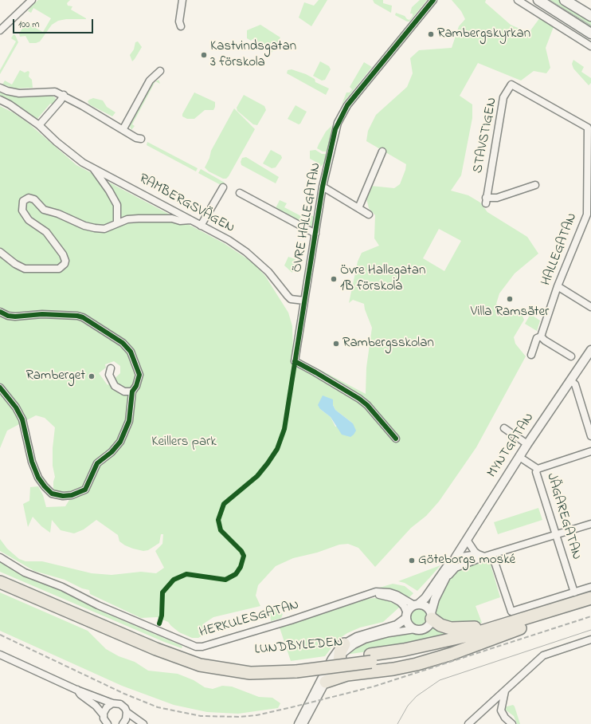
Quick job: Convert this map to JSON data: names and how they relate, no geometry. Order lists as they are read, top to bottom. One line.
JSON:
{"streets":{"highway":["LUNDBYLEDEN"],"street":["STAVSTIGEN","RAMBERGSVÄGEN","ÖVRE HALLEGATAN","HALLEGATAN","MYNTGATAN","JÄGAREGATAN","HERKULESGATAN"]},"crossings":[["STAVSTIGEN","HALLEGATAN"],["RAMBERGSVÄGEN","ÖVRE HALLEGATAN"],["MYNTGATAN","JÄGAREGATAN"],["MYNTGATAN","HERKULESGATAN"]],"parks":["Keillers park"],"places":["Rambergskyrkan","Kastvindsgatan 3 förskola","Övre Hallegatan 1B förskola","Villa Ramsäter","Rambergsskolan","Ramberget","Göteborgs moské"],"scale_bar":"100 m"}
